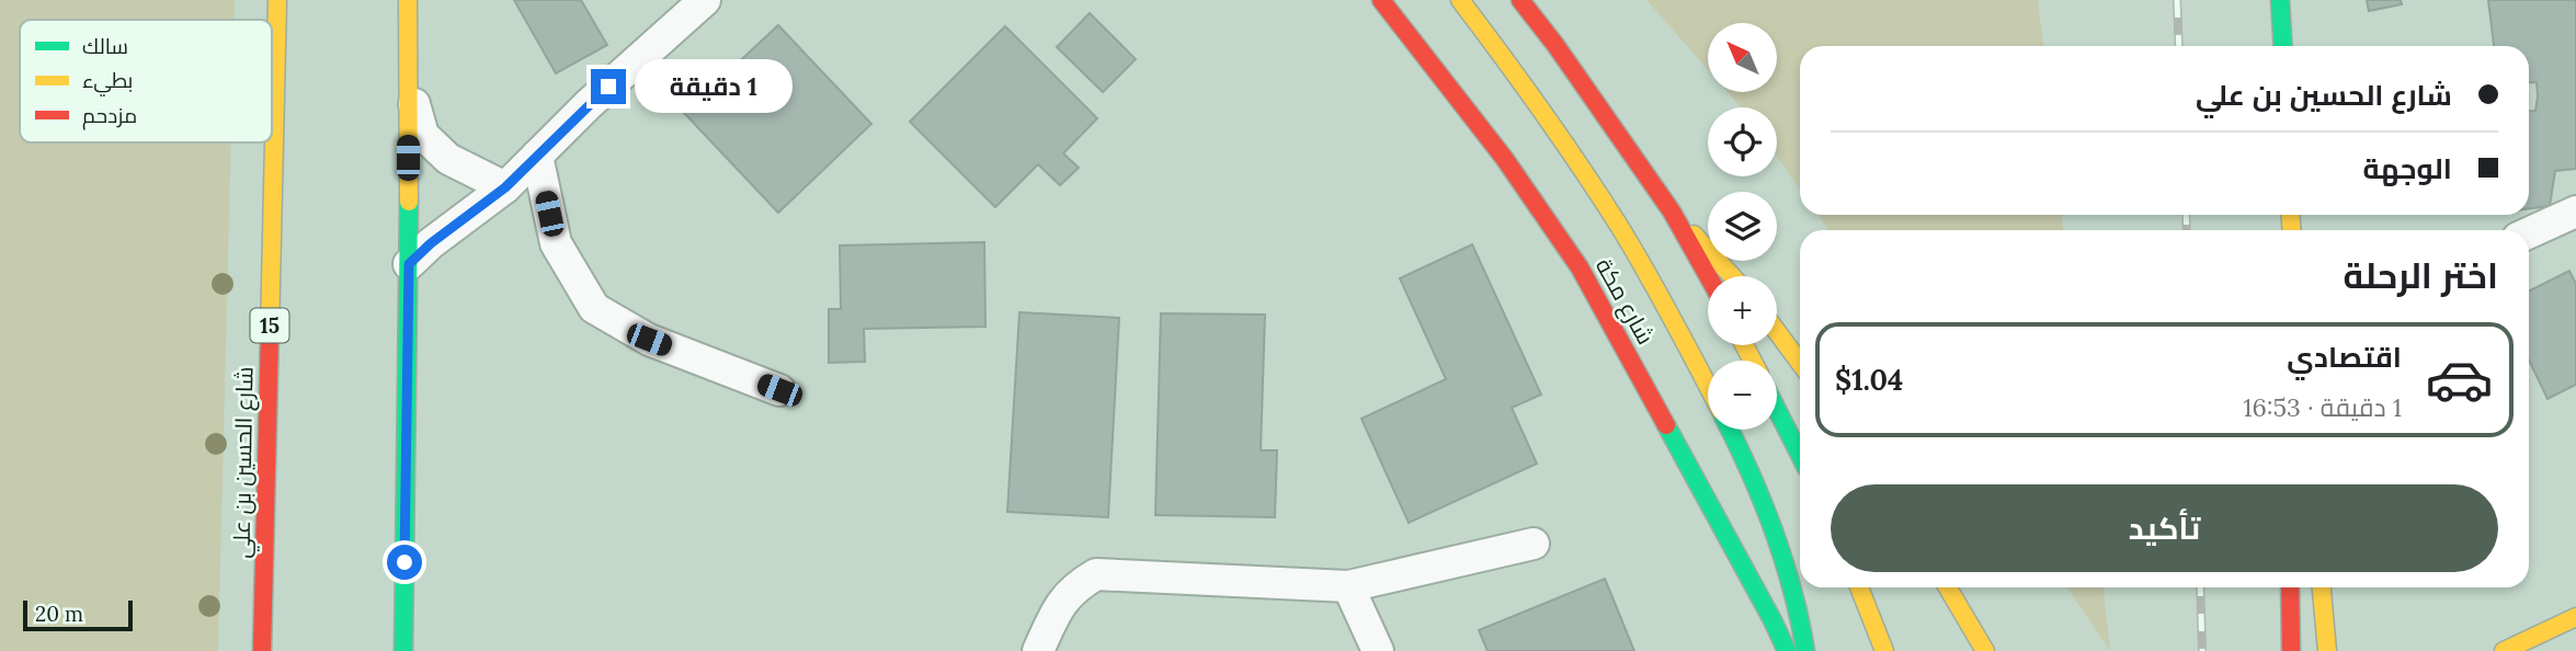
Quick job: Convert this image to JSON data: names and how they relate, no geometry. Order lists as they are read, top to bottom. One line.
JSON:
{"streets":{"main road":["شارع مكة","15","شارع الحسين بن علي"]},"legend":["سالك","بطيء","مزدحم"],"scale_bar":"20 m","north":"top left","page":{"map_buttons":["+","−"],"banner":["شارع الحسين بن علي","الوجهة"],"bubble":"1 دقيقة","heading":"اختر الرحلة","list":[{"name":"اقتصادي","note":"1 دقيقة · 16:53","value":"$1.04"}],"buttons":"تأكيد","scale":"20 m"}}
